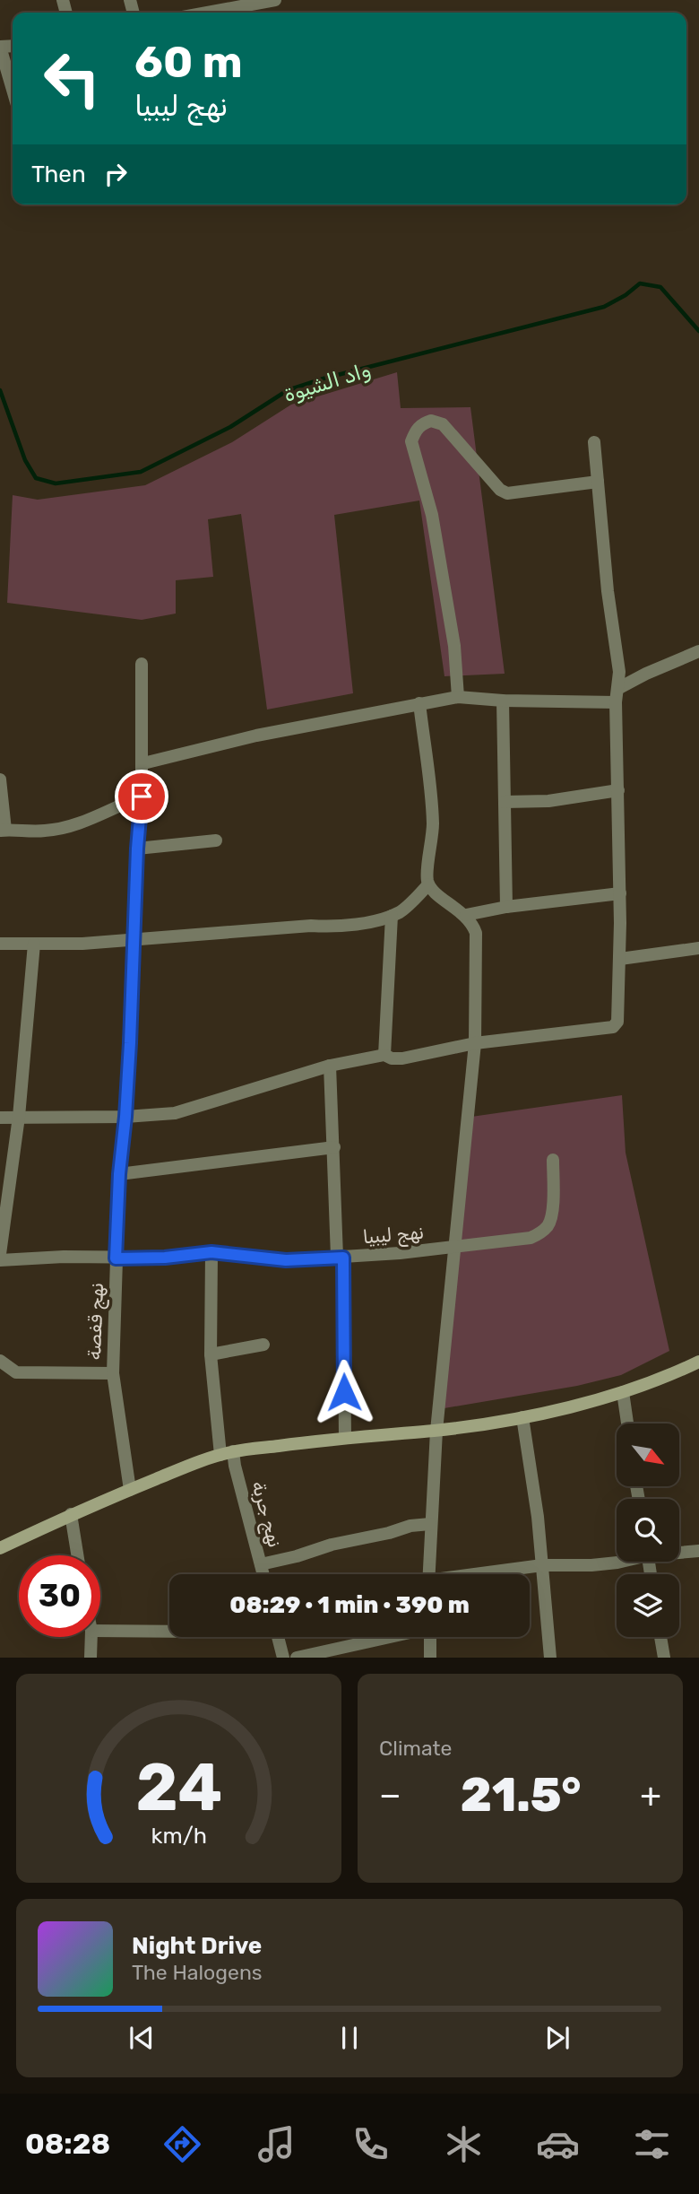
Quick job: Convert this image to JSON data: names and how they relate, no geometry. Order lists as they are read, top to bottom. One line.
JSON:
{"streets":{"street":["نهج ليبيا","نهج قفصة","نهج جربة"]},"crossings":[["نهج ليبيا","نهج قفصة"],["نهج ليبيا","نهج جربة"]],"water":["واد الشيوة"],"north":"bottom right","page":{"turn":["60 m","نهج ليبيا"],"then":"Then","limit":"30","trip":"08:29 · 1 min · 390 m","tile":"Climate","heat":["−","21.5°","+"],"song":["Night Drive","The Halogens"],"tabs":"08:28","gauge":["24","km/h"]}}
